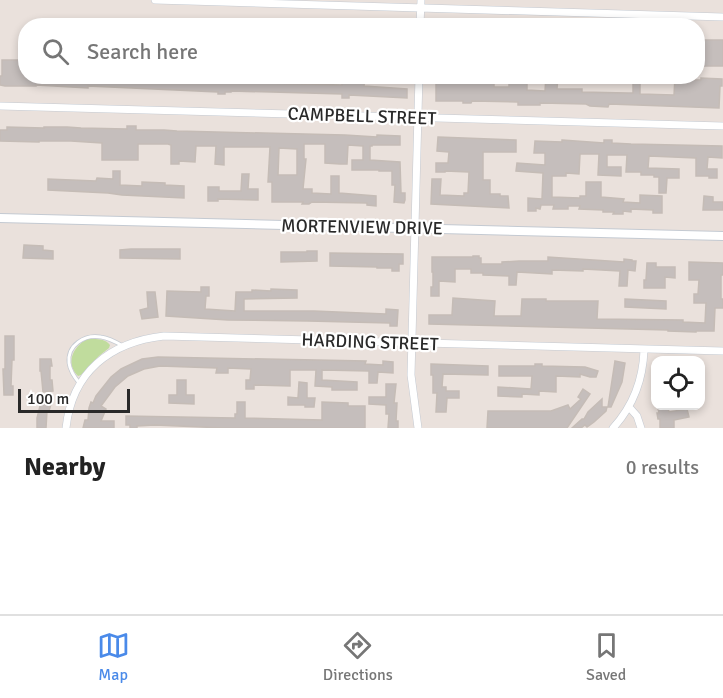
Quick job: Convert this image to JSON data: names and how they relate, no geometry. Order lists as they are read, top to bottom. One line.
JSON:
{"streets":{"street":["CAMPBELL STREET","MORTENVIEW DRIVE","HARDING STREET"]},"scale_bar":"100 m","page":{"search":"Search here","scale":"100 m","heading":["Nearby","0 results"],"nav":["Map","Directions","Saved"]}}
